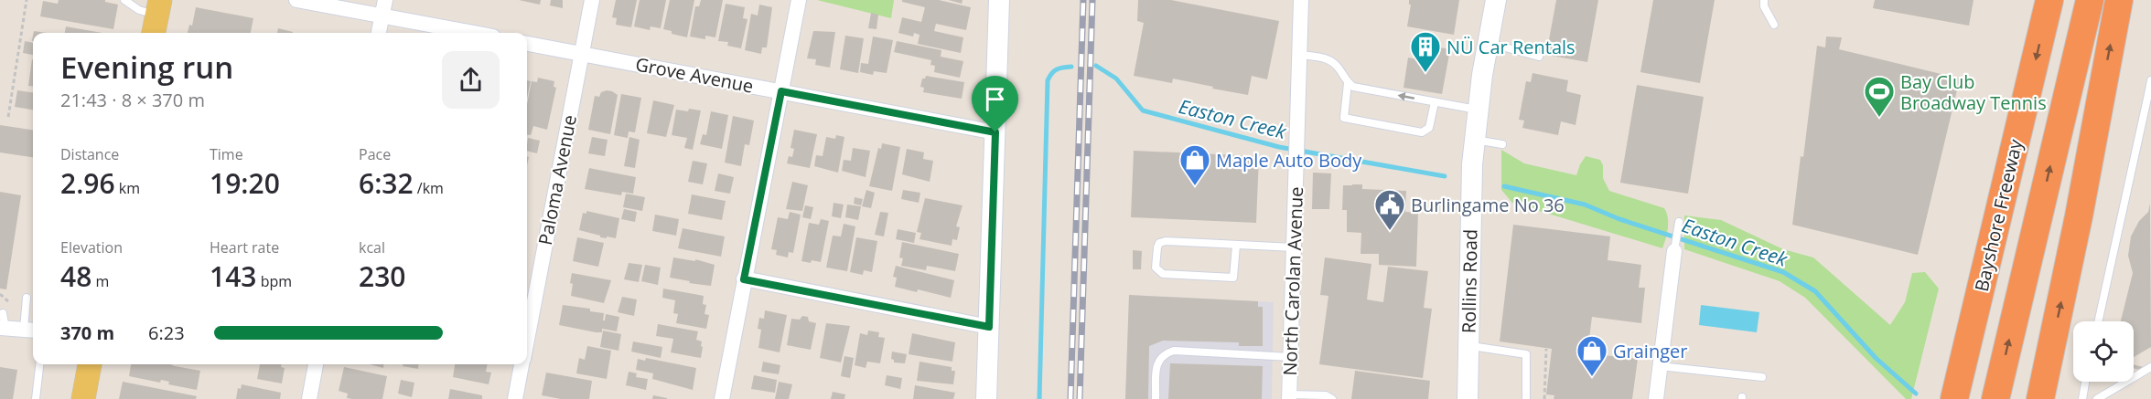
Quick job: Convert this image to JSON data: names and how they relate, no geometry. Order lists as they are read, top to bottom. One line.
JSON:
{"streets":{"highway":["Bayshore Freeway"],"main road":["Rollins Road"],"street":["Grove Avenue","Paloma Avenue","North Carolan Avenue"]},"crossings":[["Grove Avenue","Paloma Avenue"]],"water":["Easton Creek"],"places":{"building":["NÜ Car Rentals"],"sports":["Bay Club Broadway Tennis"],"shop":["Maple Auto Body","Grainger"],"public building":["Burlingame No 36"]},"page":{"heading":["Evening run","21:43 · 8 × 370 m"],"stats":[["Distance","2.96 km"],["Time","19:20"],["Pace","6:32 /km"],["Elevation","48 m"],["Heart rate","143 bpm"],["kcal","230"]],"list":[{"name":"370 m","note":"6:23"}]}}
